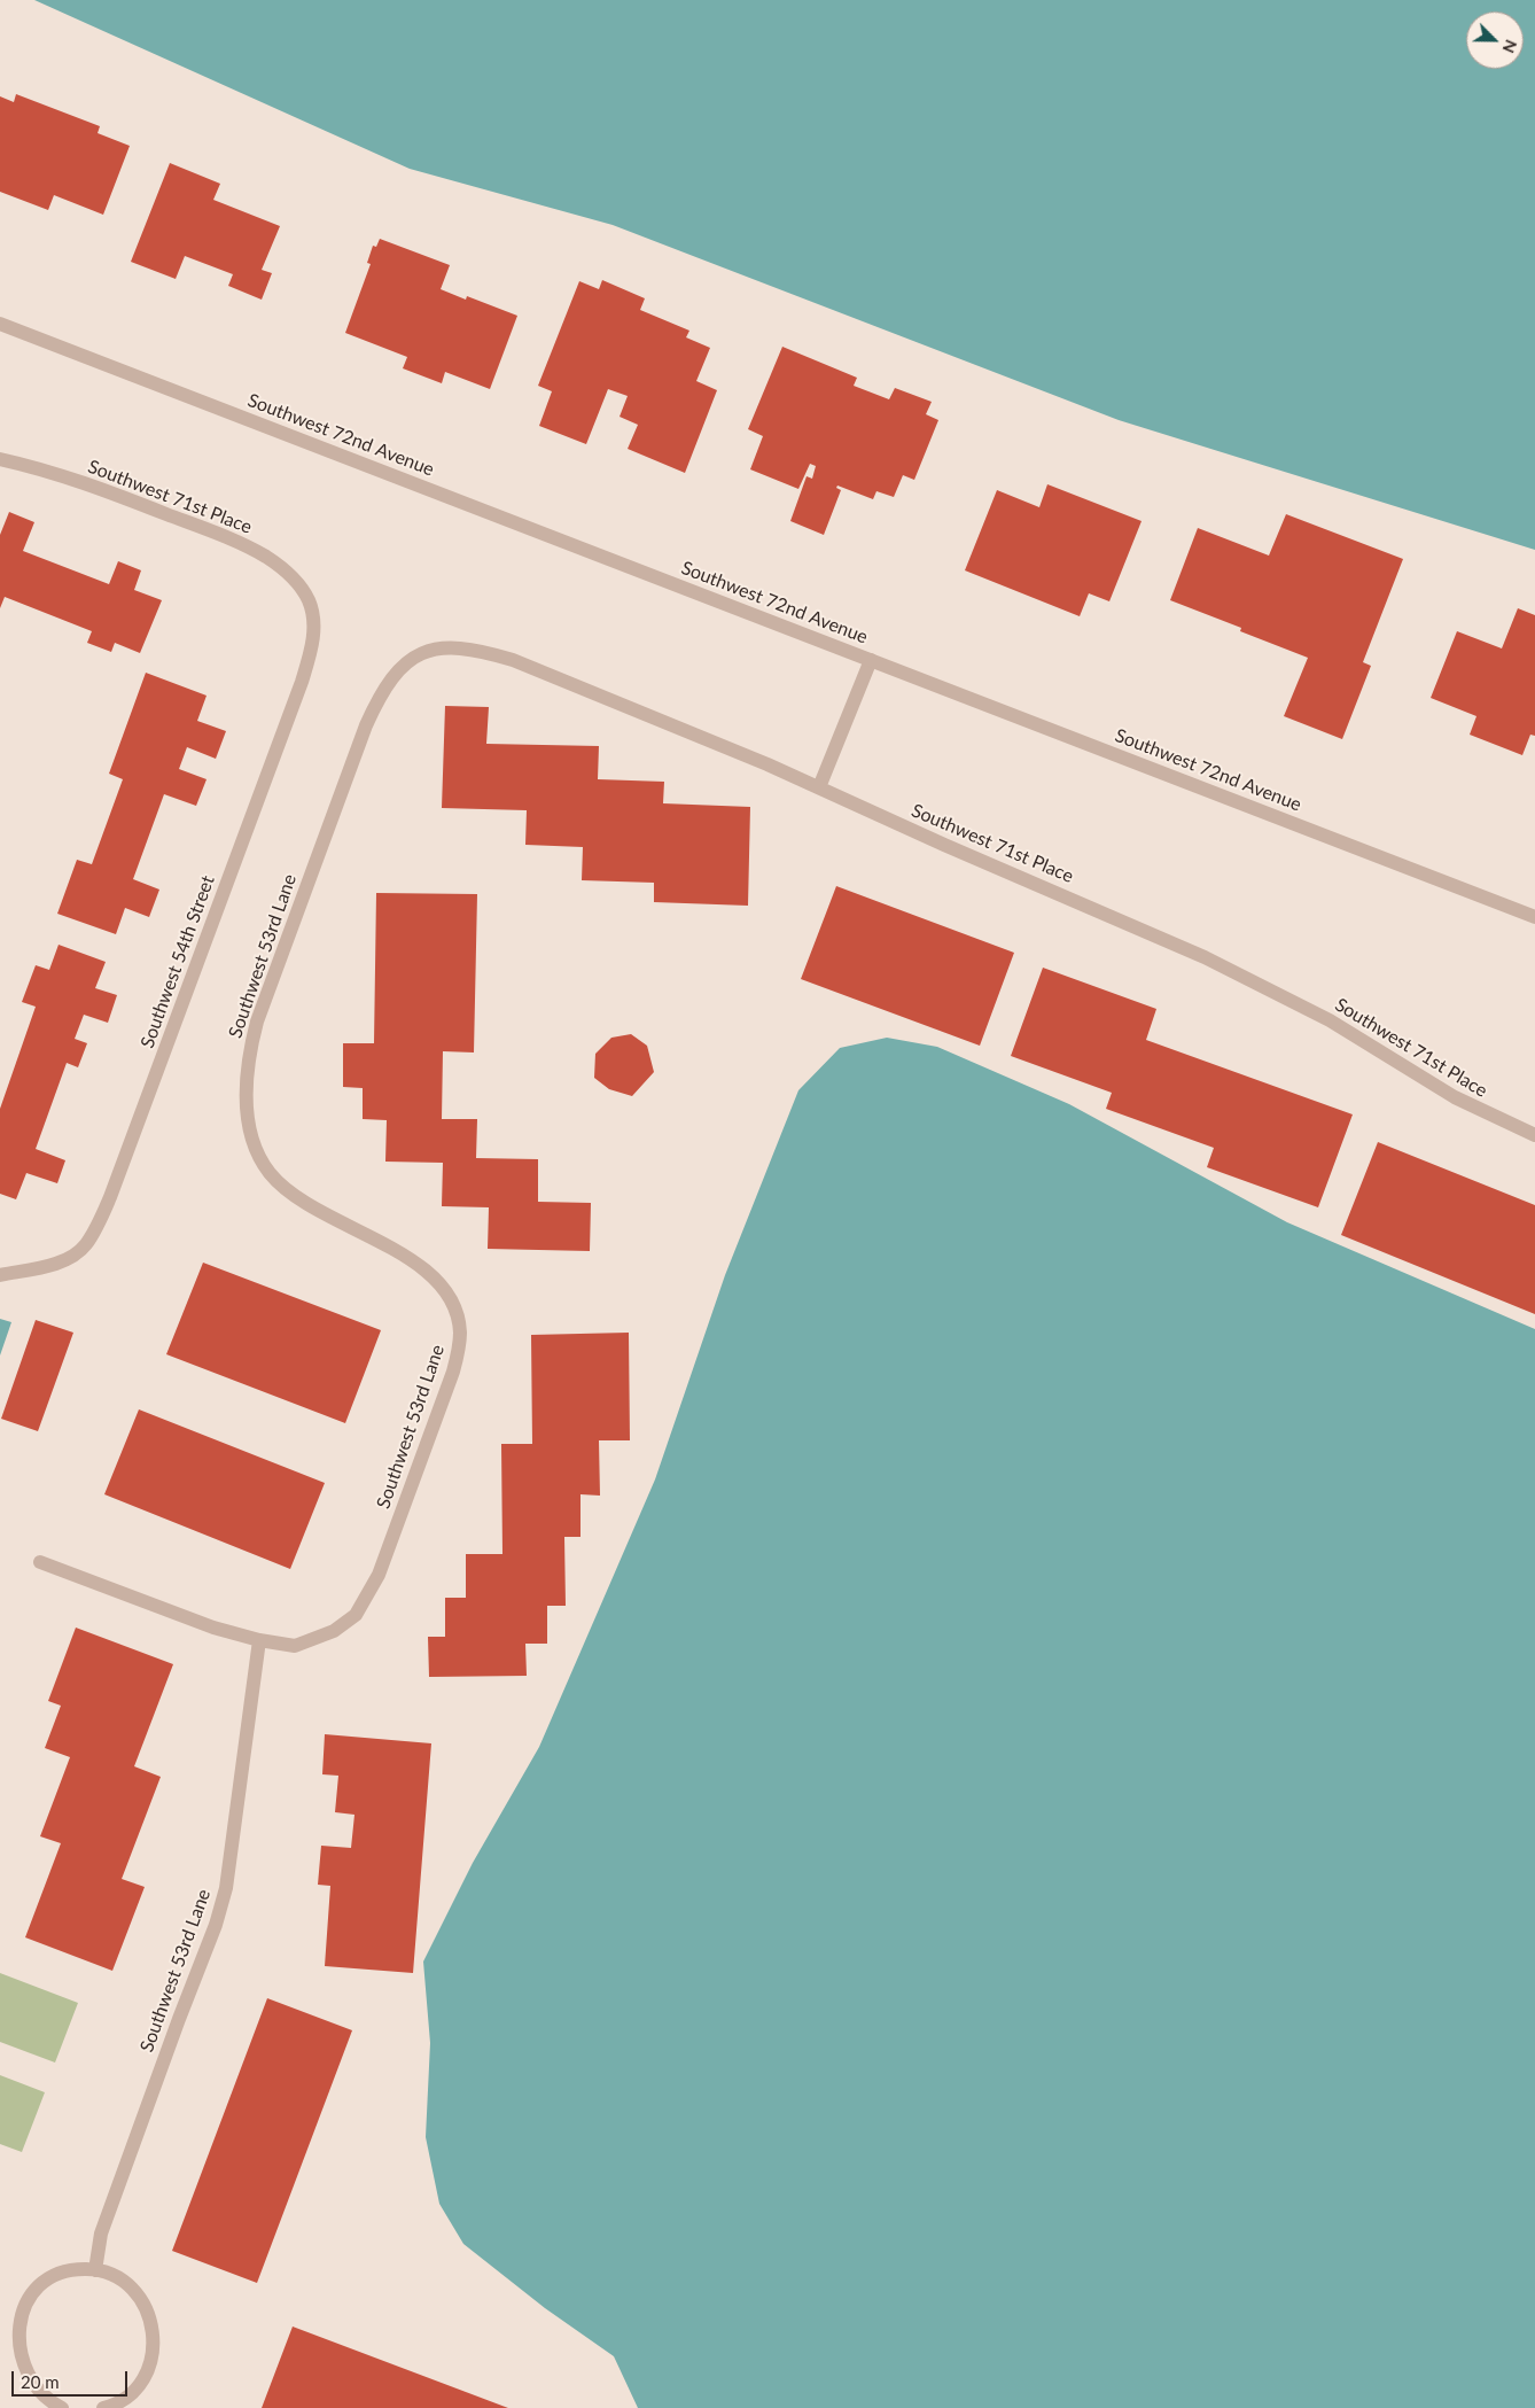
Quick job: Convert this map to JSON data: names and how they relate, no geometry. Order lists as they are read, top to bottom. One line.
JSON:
{"streets":{"street":["Southwest 72nd Avenue","Southwest 71st Place","Southwest 53rd Lane","Southwest 54th Street"]},"crossings":[["Southwest 71st Place","Southwest 53rd Lane"],["Southwest 71st Place","Southwest 54th Street"]],"scale_bar":"20 m","north":"bottom right"}
